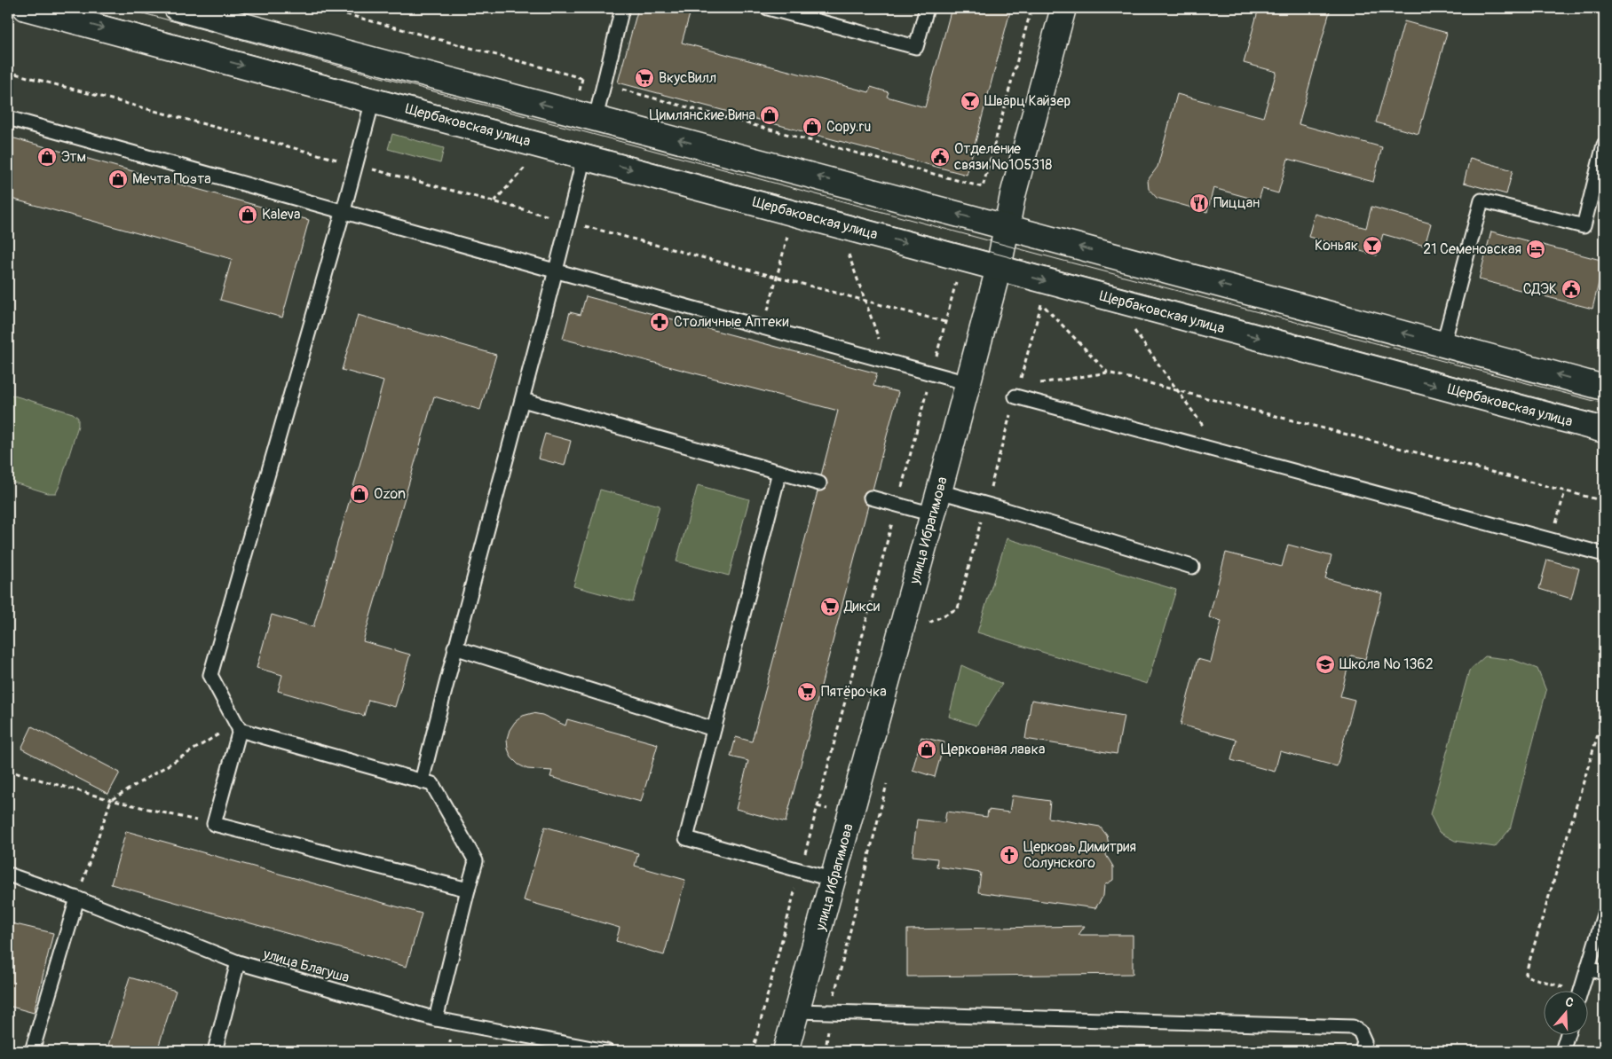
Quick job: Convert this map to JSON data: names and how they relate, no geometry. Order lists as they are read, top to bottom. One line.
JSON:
{"streets":{"main road":["Щербаковская улица","улица Ибрагимова"],"lane":["улица Благуша"]},"crossings":[["Щербаковская улица","улица Ибрагимова"]],"places":{"supermarket":["ВкусВилл","Дикси","Пятёрочка"],"bar":["Шварц Кайзер","Коньяк"],"shop":["Цимлянские Вина","Copy.ru","Этм","Мечта Поэта","Kaleva","Ozon","Церковная лавка"],"public building":["Отделение связи №105318","СДЭК"],"restaurant":["Пиццан"],"hotel":["21 Семеновская"],"pharmacy":["Столичные Аптеки"],"school or university":["Школа № 1362"],"church":["Церковь Димитрия Солунского"]},"north":"top"}
